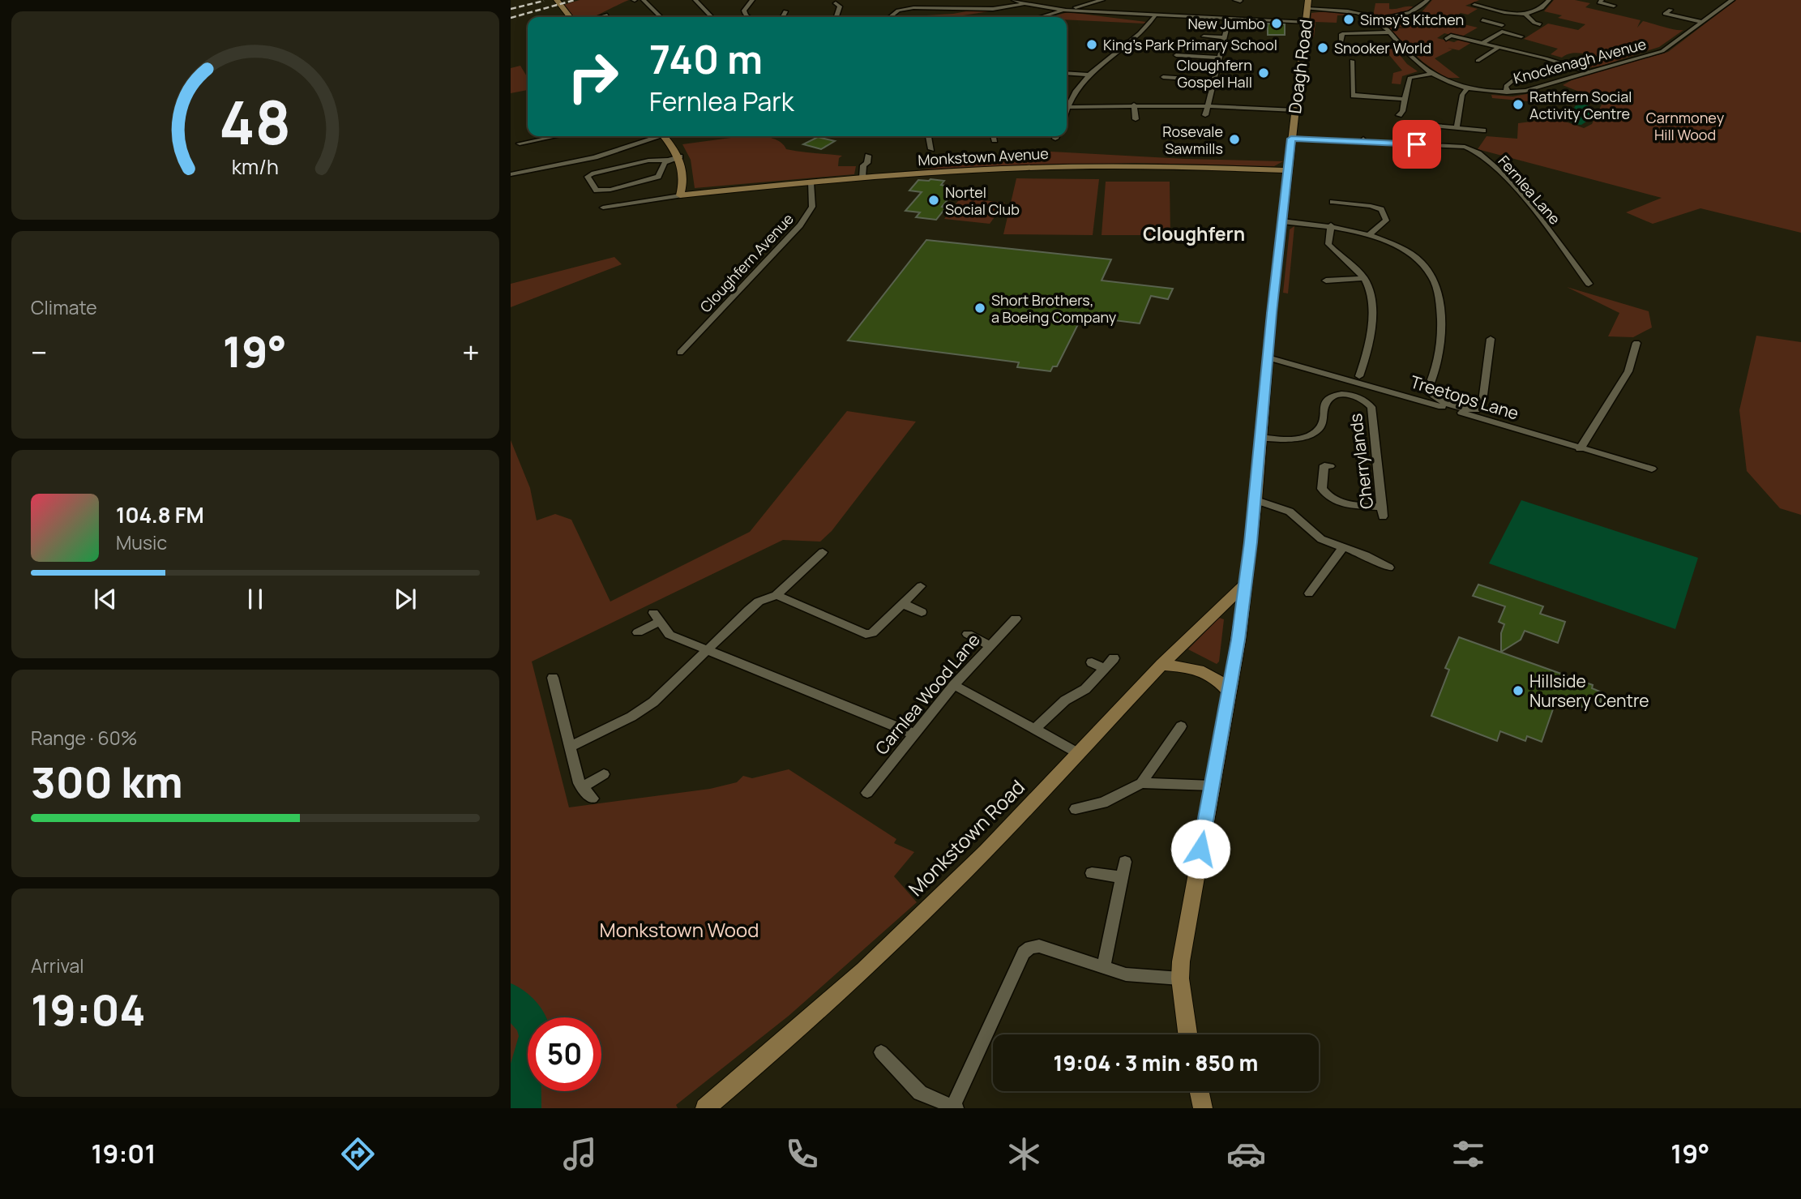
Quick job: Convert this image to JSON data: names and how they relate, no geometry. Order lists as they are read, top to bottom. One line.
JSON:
{"streets":{"main road":["Doagh Road","Monkstown Avenue","Monkstown Road"],"street":["Knockenagh Avenue","Fernlea Lane","Cloughfern Avenue","Treetops Lane","Cherrylands","Carnlea Wood Lane"]},"crossings":[["Knockenagh Avenue","Doagh Road"],["Doagh Road","Monkstown Avenue"],["Doagh Road","Fernlea Lane"],["Doagh Road","Treetops Lane"],["Doagh Road","Cherrylands"],["Doagh Road","Monkstown Road"],["Monkstown Avenue","Cloughfern Avenue"]],"districts":["Cloughfern"],"parks":["Carnmoney Hill Wood","Monkstown Wood"],"places":["Simsy's Kitchen","New Jumbo","King's Park Primary School","Snooker World","Cloughfern Gospel Hall","Rathfern Social Activity Centre","Rosevale Sawmills","Nortel Social Club","Short Brothers, a Boeing Company","Hillside Nursery Centre"],"page":{"turn":["740 m","Fernlea Park"],"tile":["Climate",["Range · 60%","300 km"],["Arrival","19:04"]],"heat":["−","19°","+"],"song":["104.8 FM","Music"],"limit":"50","trip":"19:04 · 3 min · 850 m","tabs":["19:01","19°"],"gauge":["48","km/h"]}}
